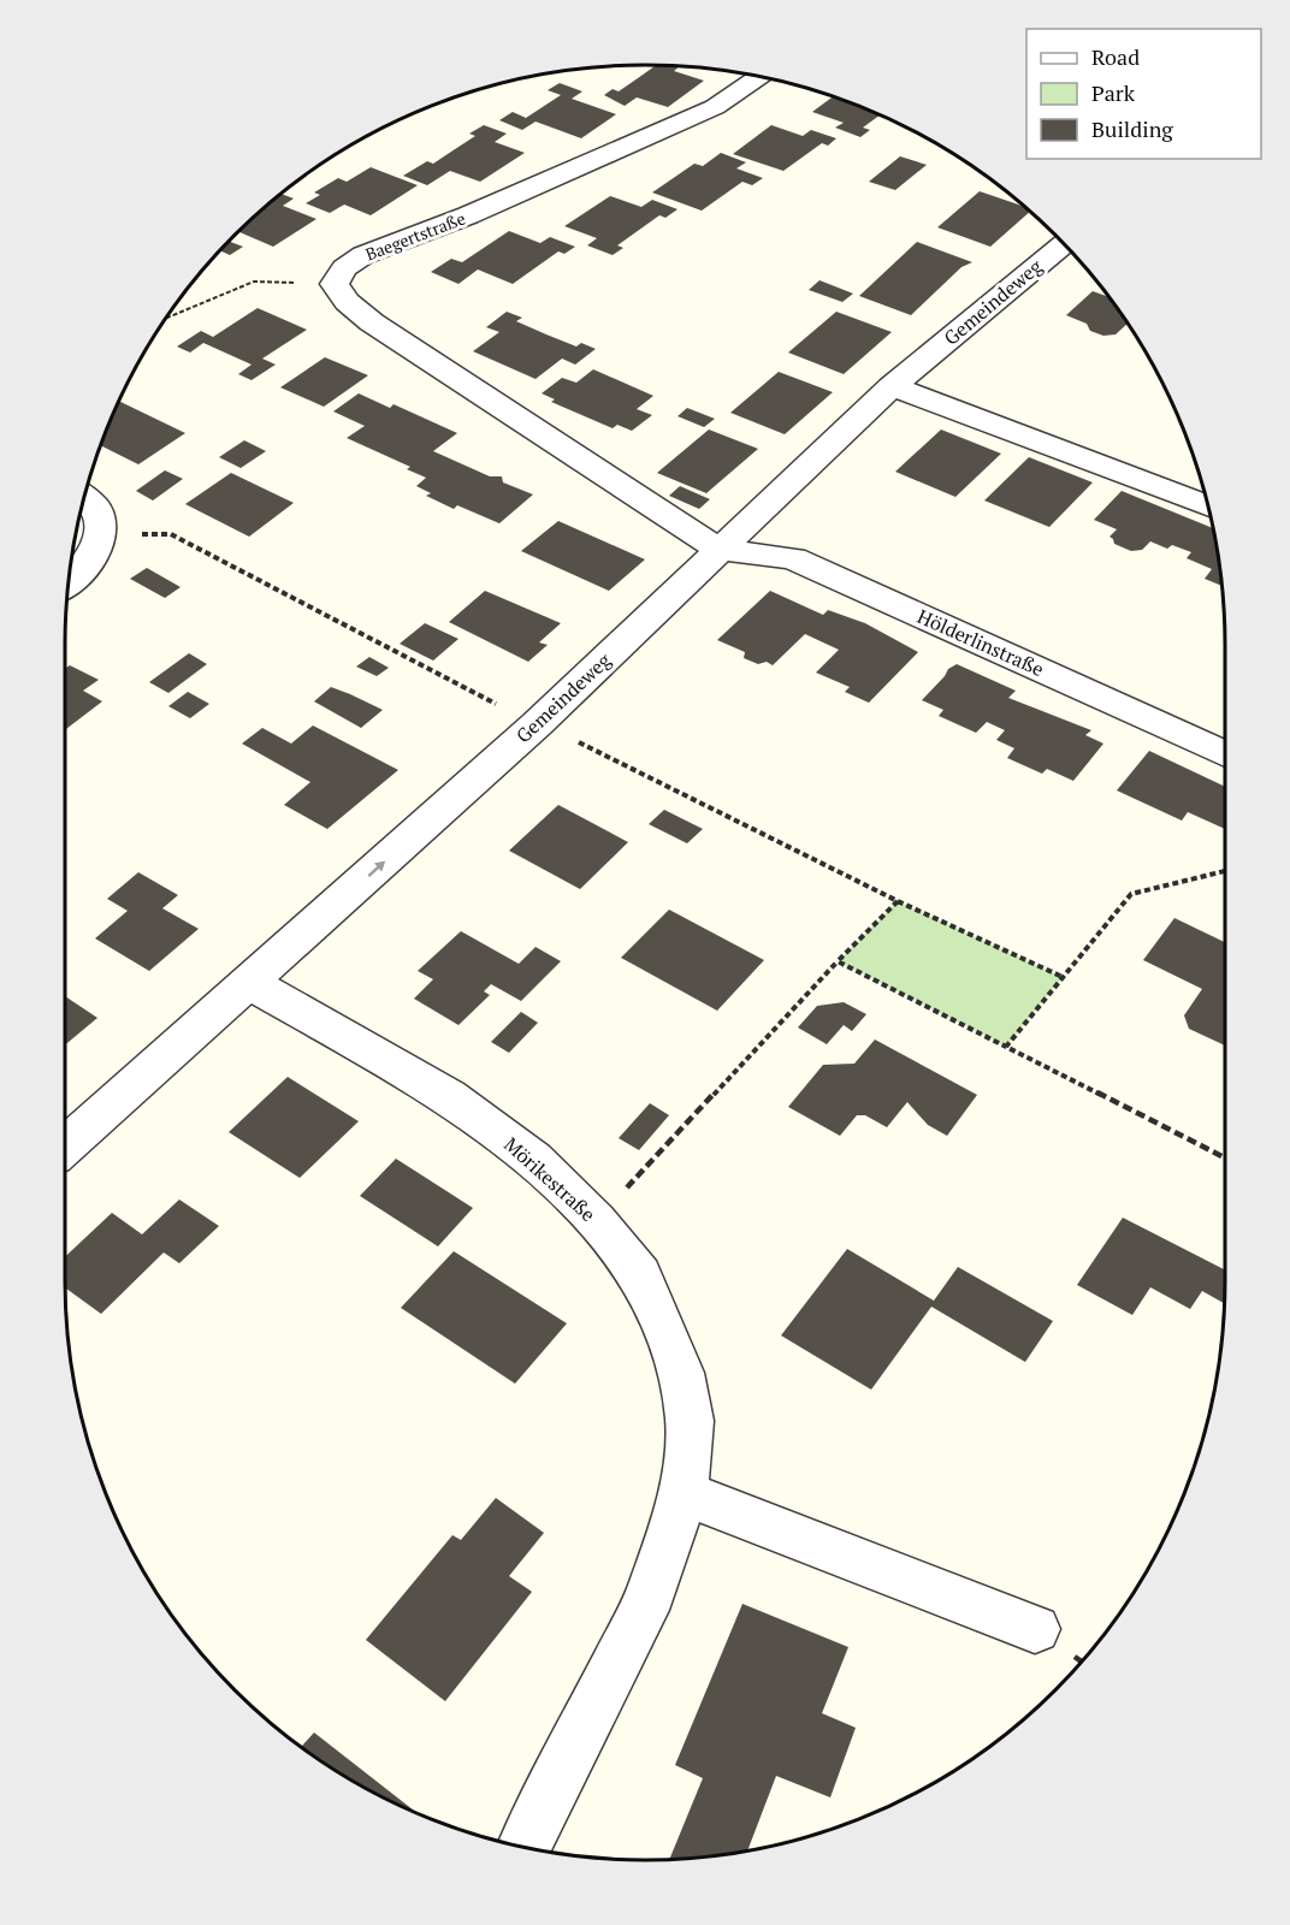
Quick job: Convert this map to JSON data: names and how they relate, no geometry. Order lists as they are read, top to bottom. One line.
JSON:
{"streets":{"street":["Baegertstraße","Gemeindeweg","Hölderlinstraße","Mörikestraße"]},"crossings":[["Gemeindeweg","Hölderlinstraße"],["Gemeindeweg","Mörikestraße"]],"legend":["Road","Park","Building"]}
